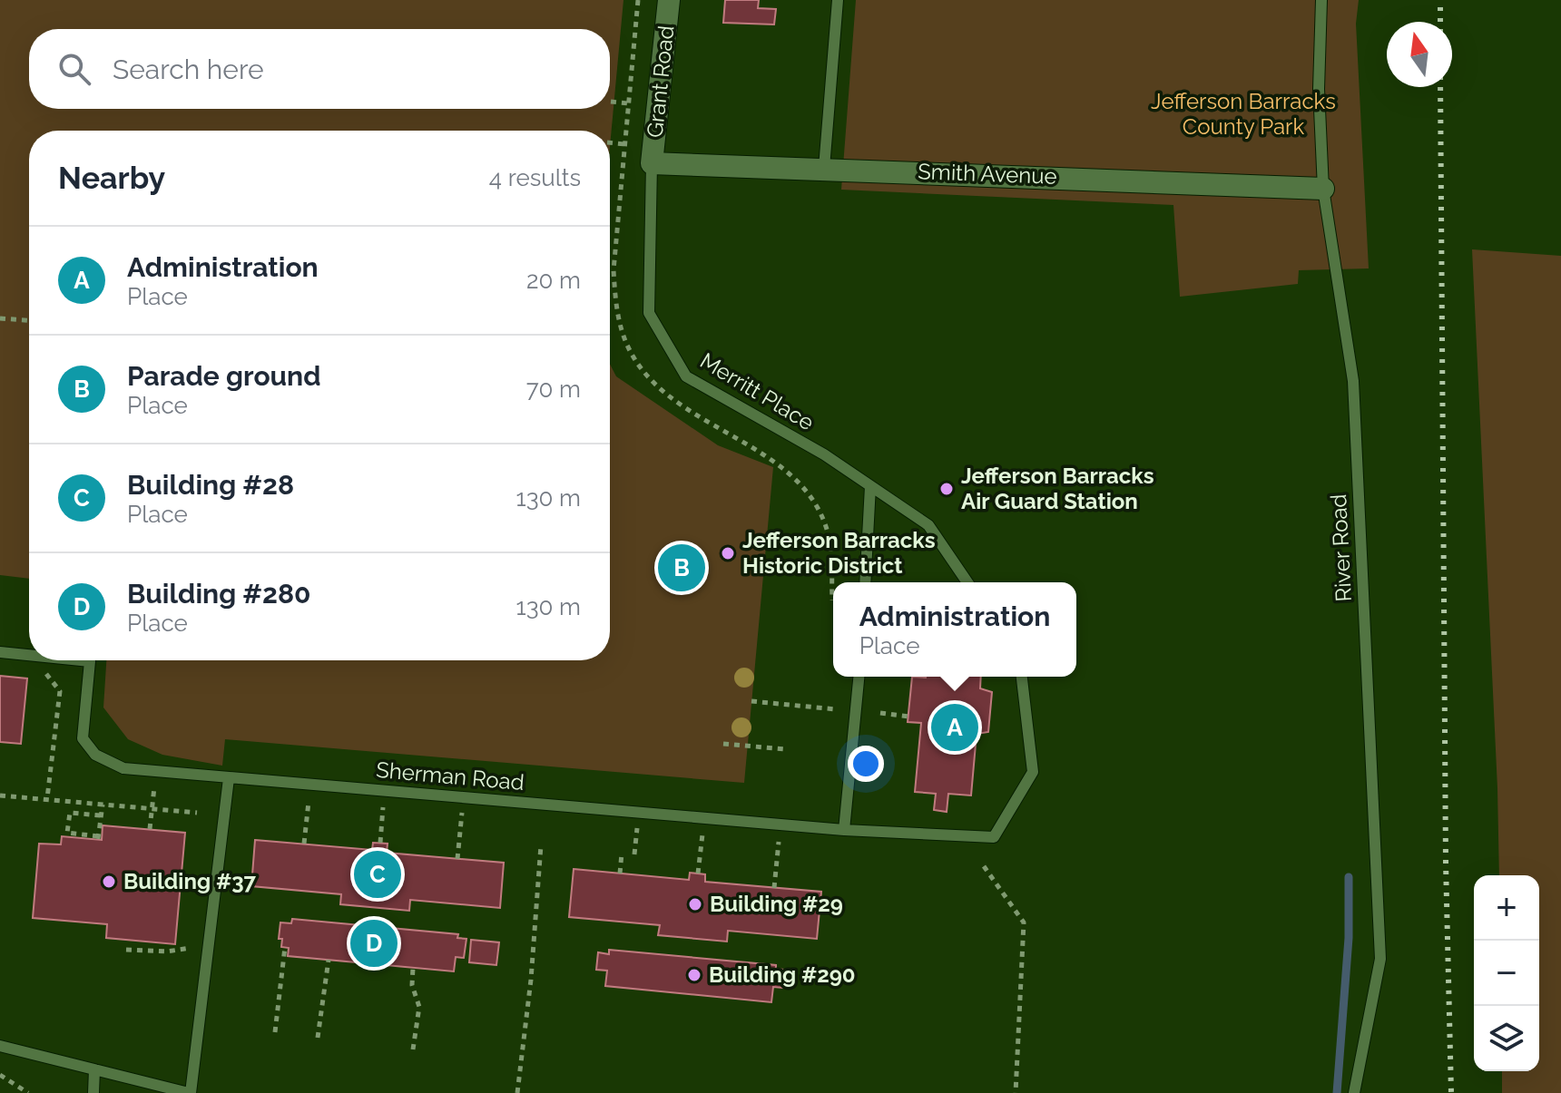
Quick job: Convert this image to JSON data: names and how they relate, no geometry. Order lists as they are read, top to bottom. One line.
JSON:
{"streets":{"street":["Grant Road","Smith Avenue"],"lane":["Merritt Place","River Road","Sherman Road"]},"crossings":[["Grant Road","Smith Avenue"],["Grant Road","Merritt Place"],["Smith Avenue","Merritt Place"],["Smith Avenue","River Road"]],"parks":["Jefferson Barracks County Park"],"places":["Jefferson Barracks Air Guard Station","Jefferson Barracks Historic District","Building #37","Building #29","Building #290"],"north":"top","page":{"search":"Search here","heading":["Nearby","4 results"],"list":[{"mark":"A","name":"Administration","note":"Place","value":"20 m"},{"mark":"B","name":"Parade ground","note":"Place","value":"70 m"},{"mark":"C","name":"Building #28","note":"Place","value":"130 m"},{"mark":"D","name":"Building #280","note":"Place","value":"130 m"}],"pins":["B","A","C","D"],"popup":["Administration","Place"],"map_buttons":["+","−"]}}
